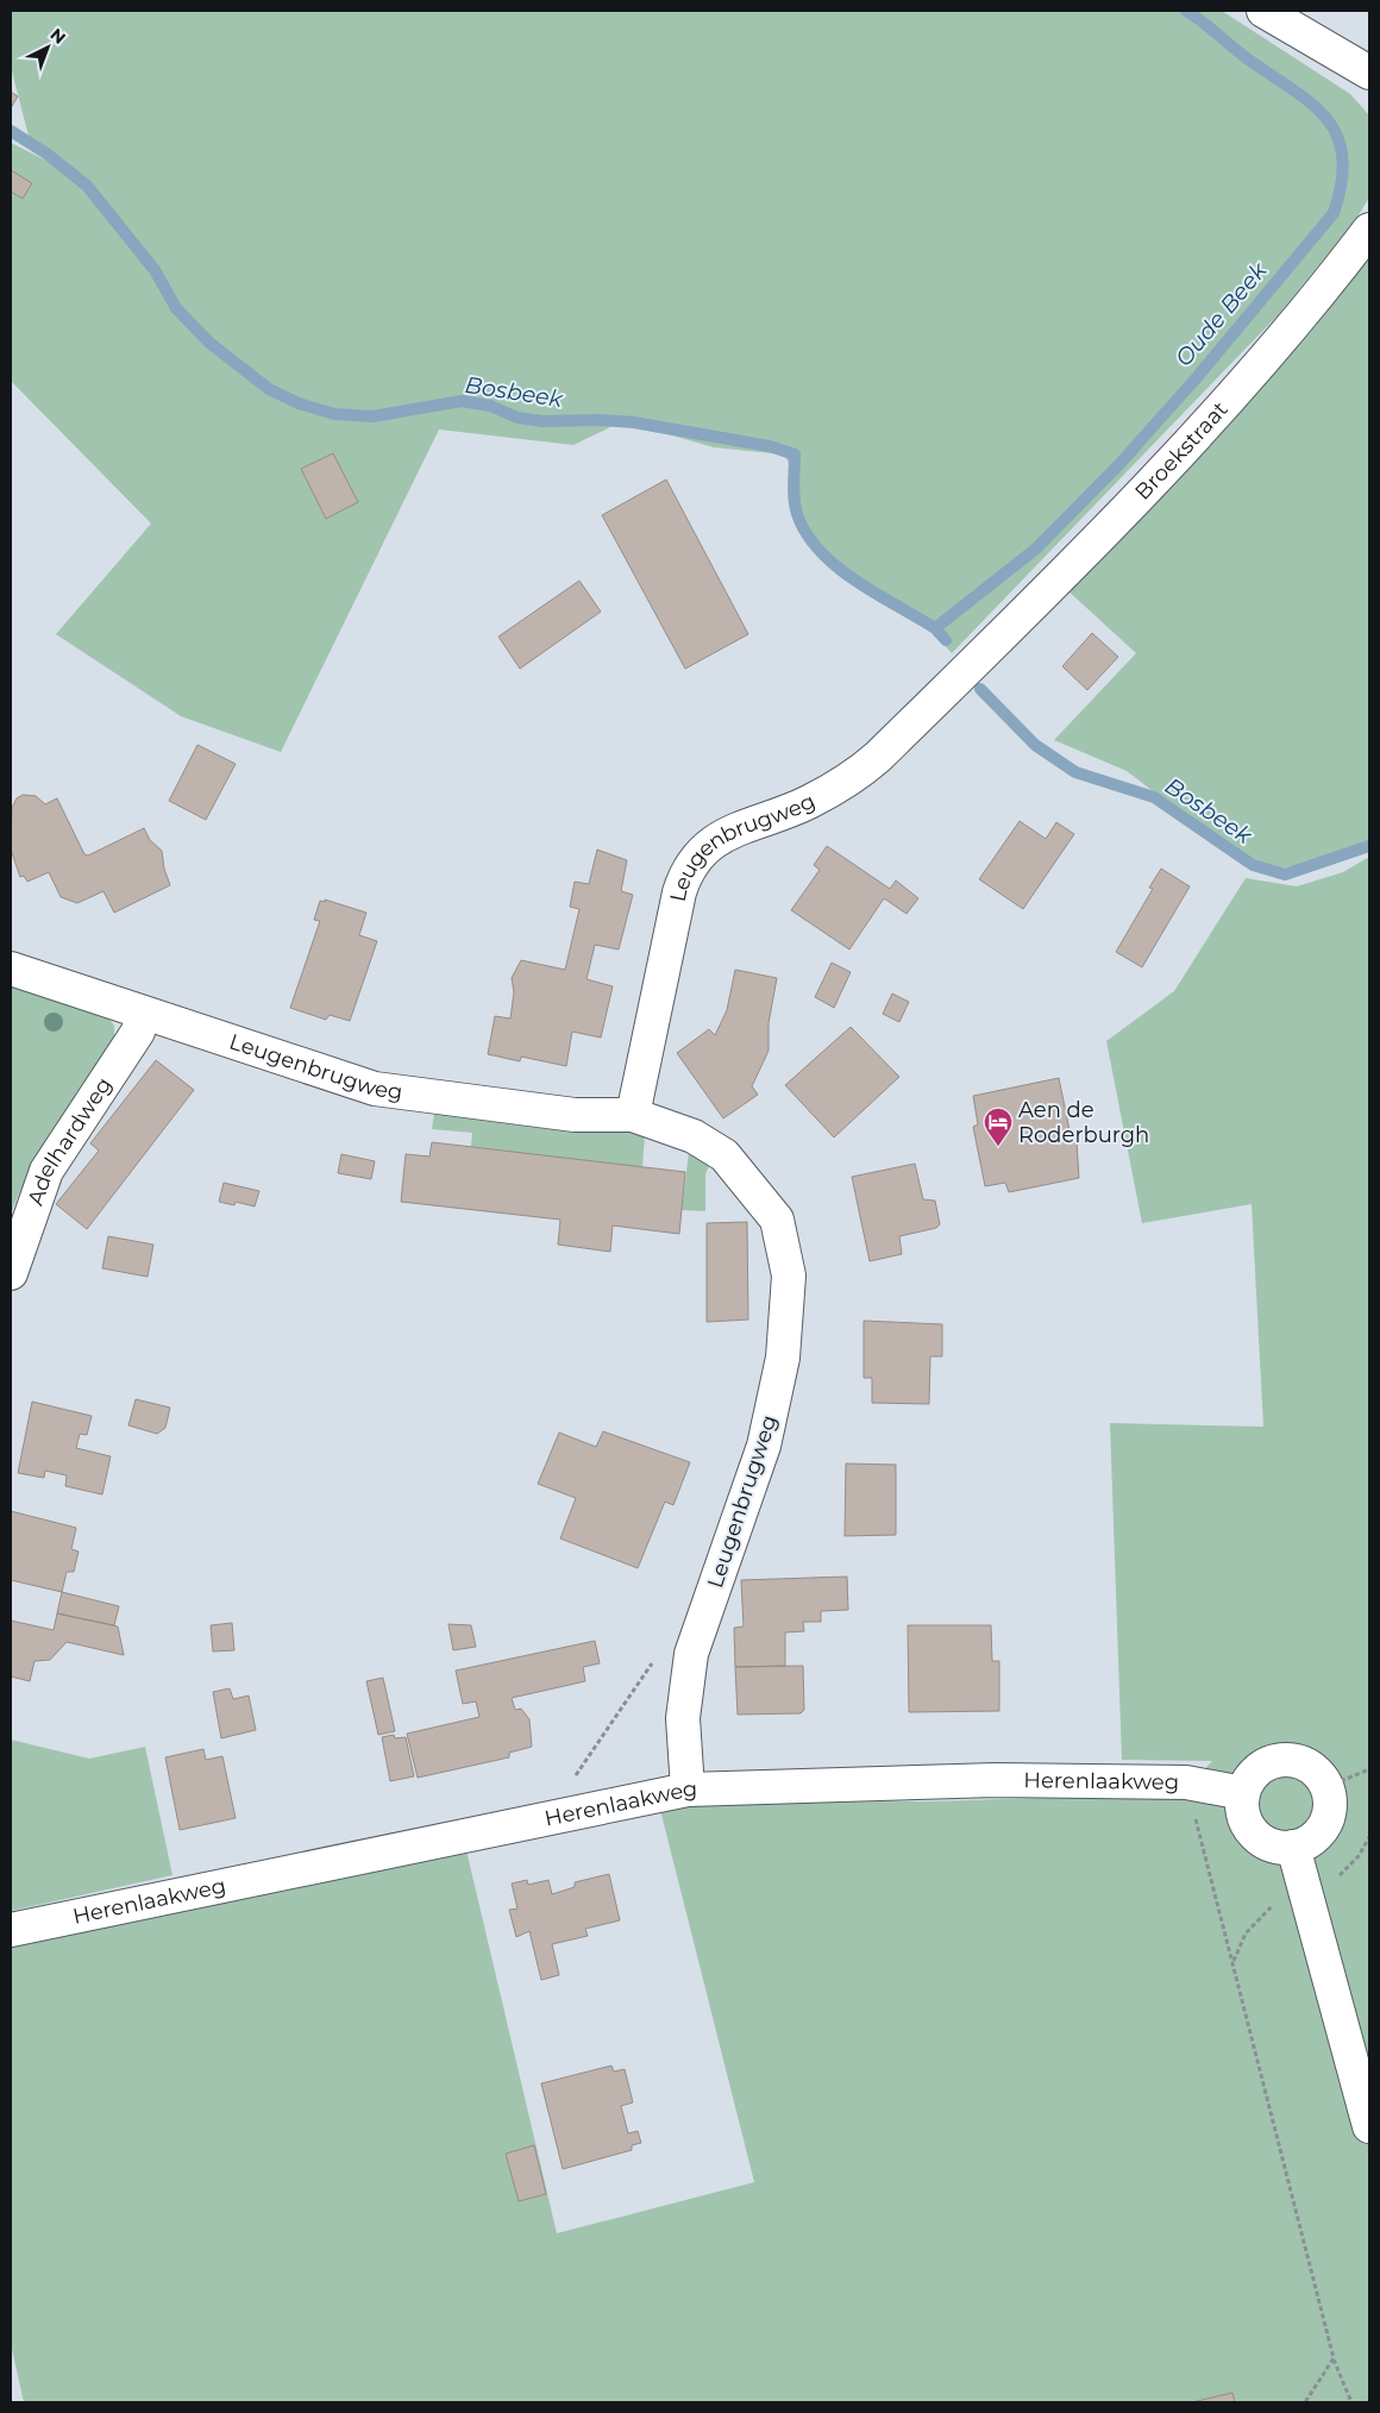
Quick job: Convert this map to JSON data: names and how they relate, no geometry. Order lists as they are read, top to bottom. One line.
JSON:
{"streets":{"street":["Broekstraat","Leugenbrugweg","Adelhardweg","Herenlaakweg"]},"crossings":[["Broekstraat","Leugenbrugweg"],["Leugenbrugweg","Adelhardweg"],["Leugenbrugweg","Herenlaakweg"]],"water":["Oude Beek","Bosbeek"],"places":{"hotel":["Aen de Roderburgh"]},"north":"top right"}
